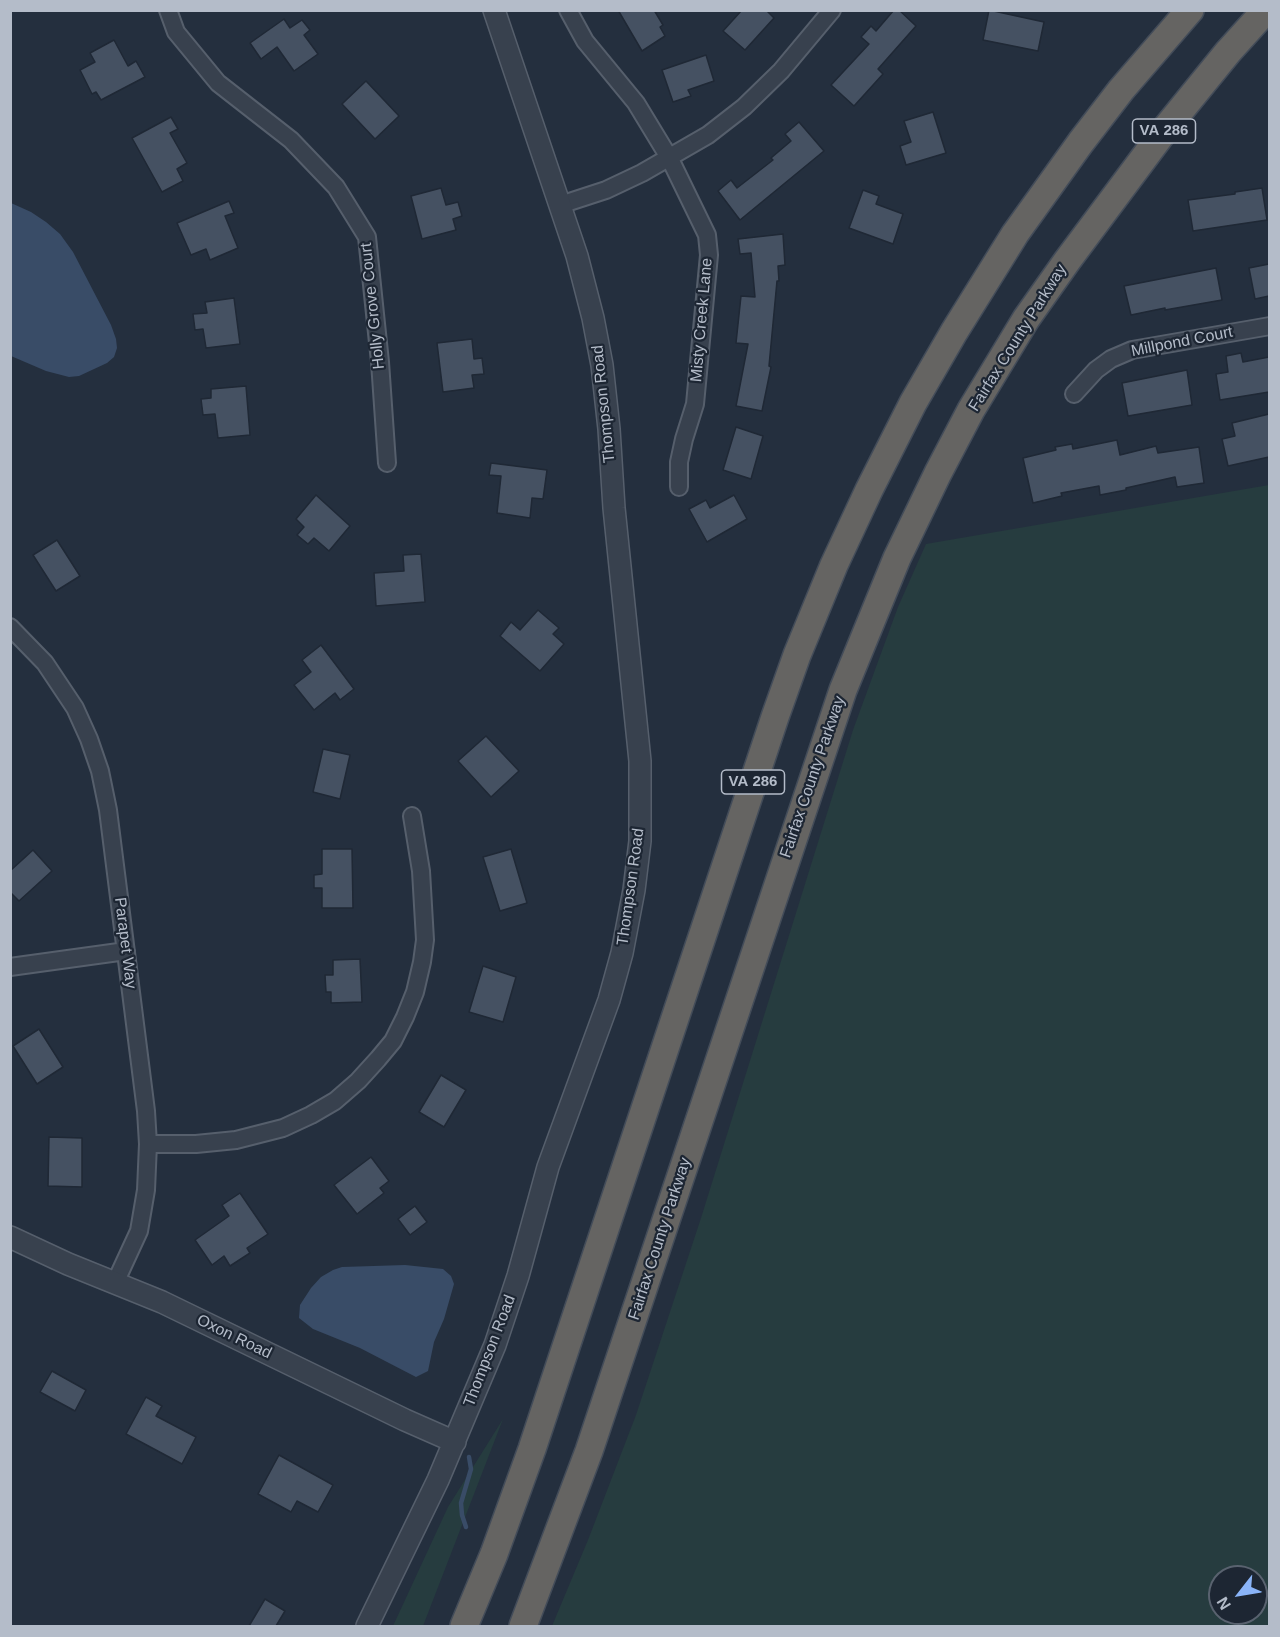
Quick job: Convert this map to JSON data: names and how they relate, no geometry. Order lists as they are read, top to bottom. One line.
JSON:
{"streets":{"highway":["VA 286","Fairfax County Parkway"],"street":["Holly Grove Court","Misty Creek Lane","Millpond Court","Thompson Road","Parapet Way","Oxon Road"]},"crossings":[["Thompson Road","Oxon Road"],["Parapet Way","Oxon Road"]],"north":"bottom left"}
